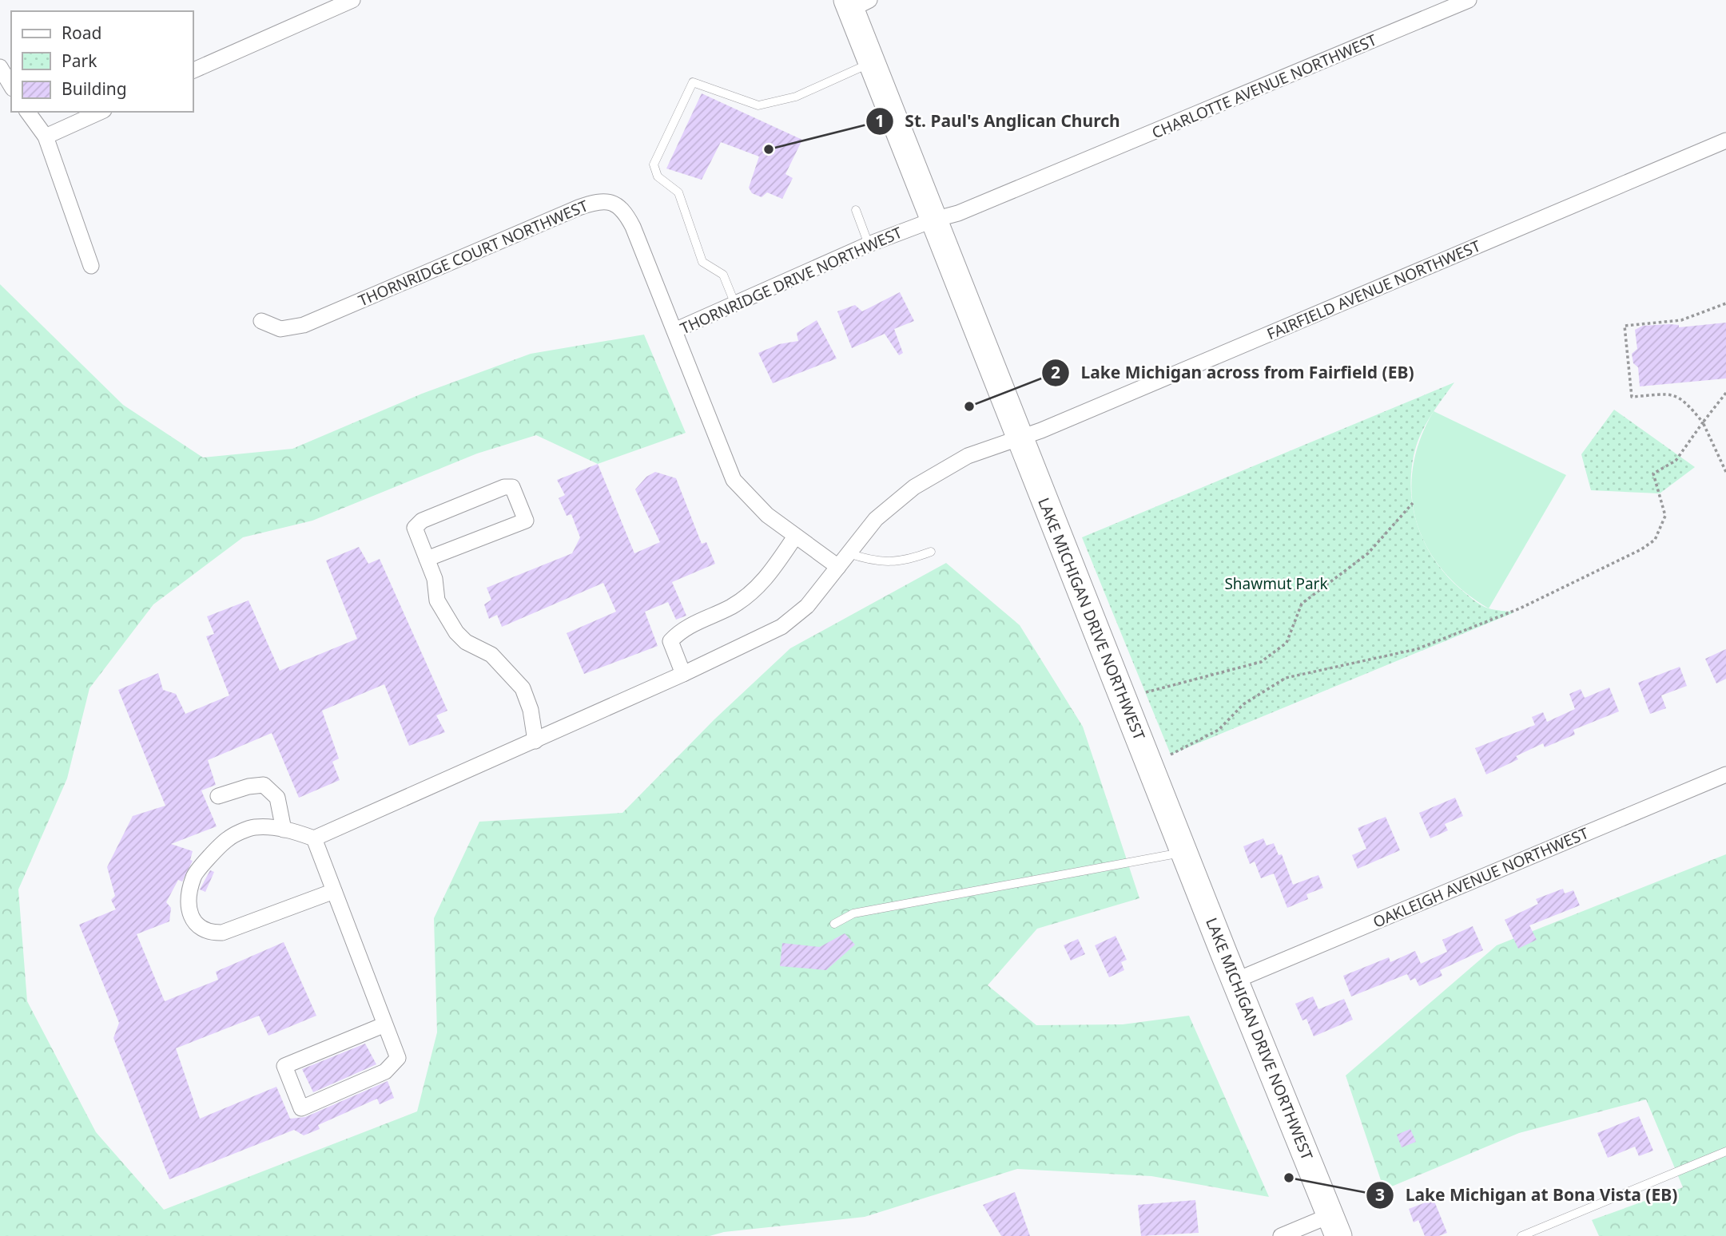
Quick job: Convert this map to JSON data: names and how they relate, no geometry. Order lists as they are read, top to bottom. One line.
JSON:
{"streets":{"highway":["LAKE MICHIGAN DRIVE NORTHWEST"],"street":["CHARLOTTE AVENUE NORTHWEST","THORNRIDGE COURT NORTHWEST","THORNRIDGE DRIVE NORTHWEST","FAIRFIELD AVENUE NORTHWEST","OAKLEIGH AVENUE NORTHWEST"]},"crossings":[["CHARLOTTE AVENUE NORTHWEST","THORNRIDGE DRIVE NORTHWEST"],["CHARLOTTE AVENUE NORTHWEST","LAKE MICHIGAN DRIVE NORTHWEST"],["THORNRIDGE COURT NORTHWEST","THORNRIDGE DRIVE NORTHWEST"],["THORNRIDGE DRIVE NORTHWEST","FAIRFIELD AVENUE NORTHWEST"],["THORNRIDGE DRIVE NORTHWEST","LAKE MICHIGAN DRIVE NORTHWEST"],["FAIRFIELD AVENUE NORTHWEST","LAKE MICHIGAN DRIVE NORTHWEST"],["LAKE MICHIGAN DRIVE NORTHWEST","OAKLEIGH AVENUE NORTHWEST"]],"parks":["Shawmut Park"],"places":["St. Paul's Anglican Church","Lake Michigan across from Fairfield (EB)","Lake Michigan at Bona Vista (EB)"],"legend":["Road","Park","Building"]}
